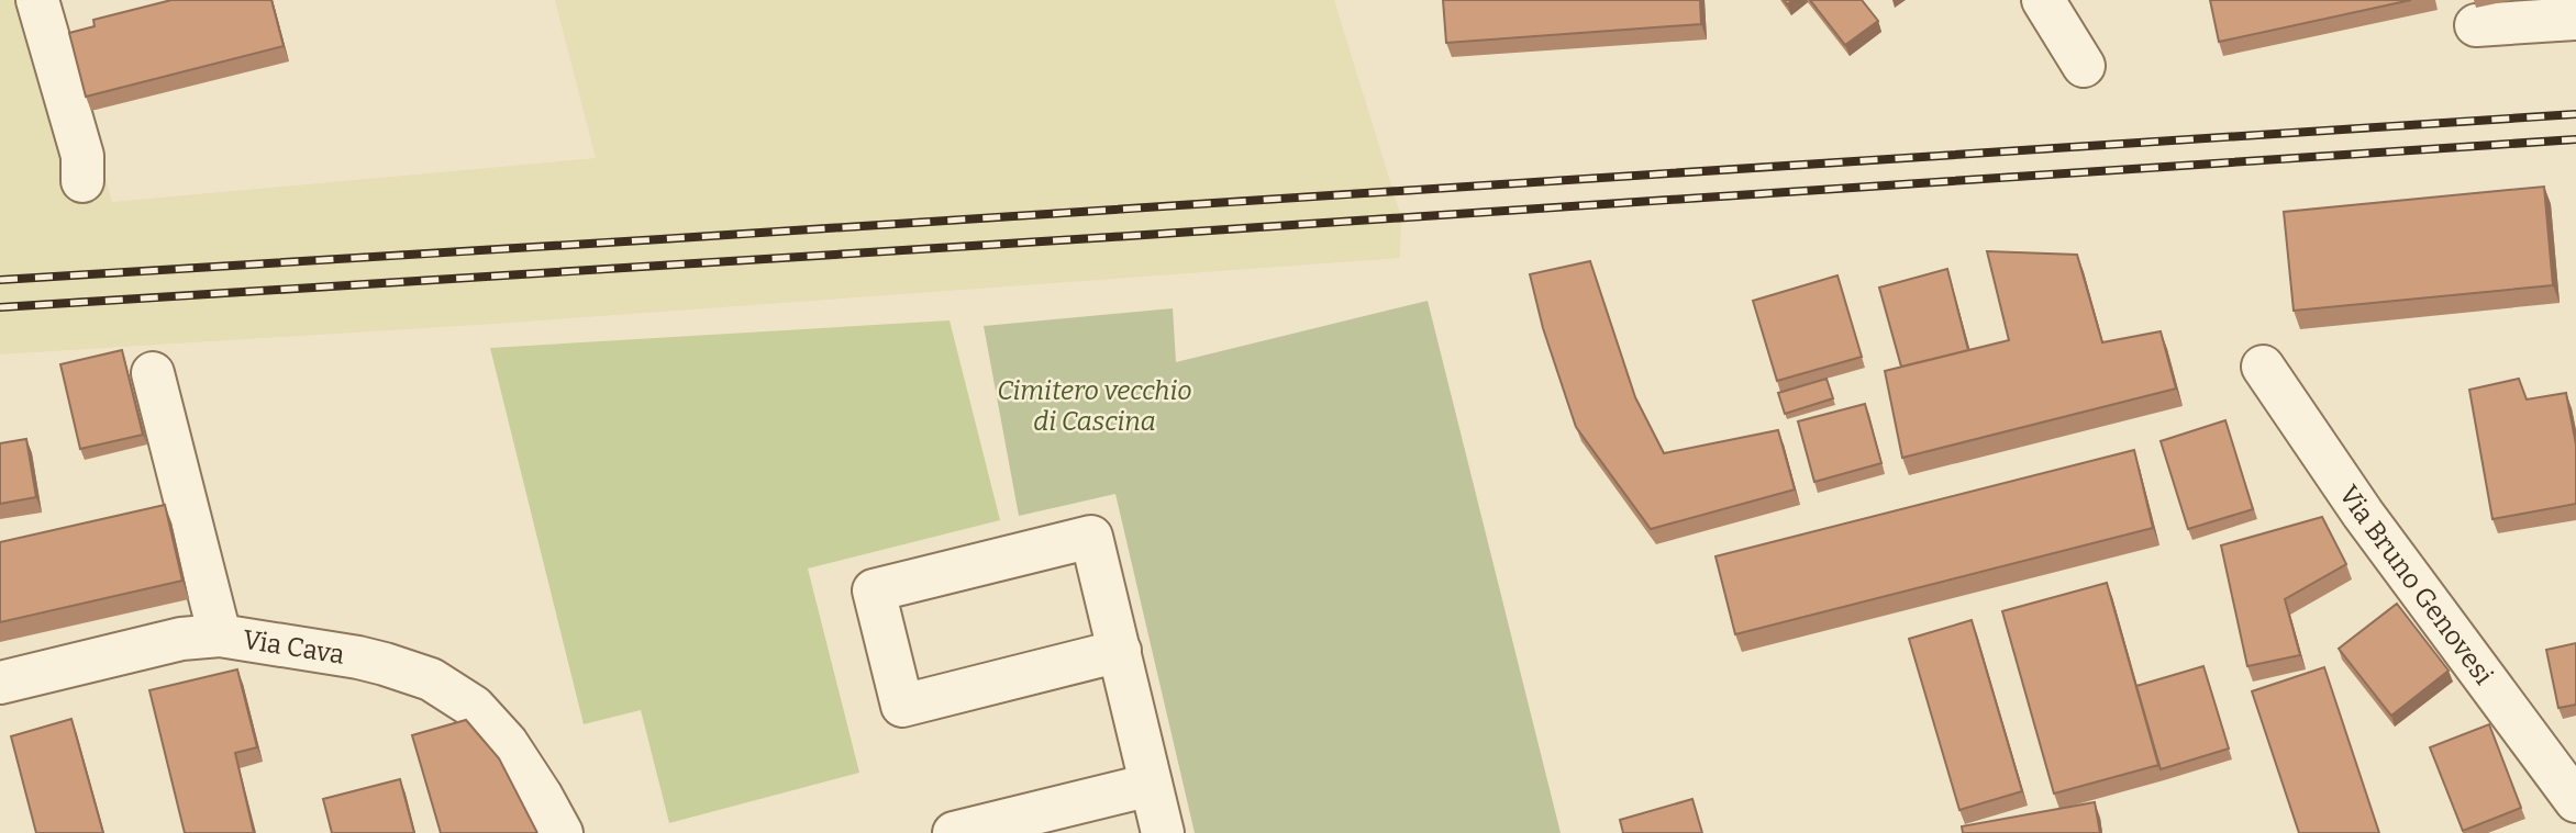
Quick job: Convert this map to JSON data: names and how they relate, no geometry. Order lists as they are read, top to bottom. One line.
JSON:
{"streets":{"street":["Via Bruno Genovesi","Via Cava"]},"parks":["Cimitero vecchio di Cascina"]}
